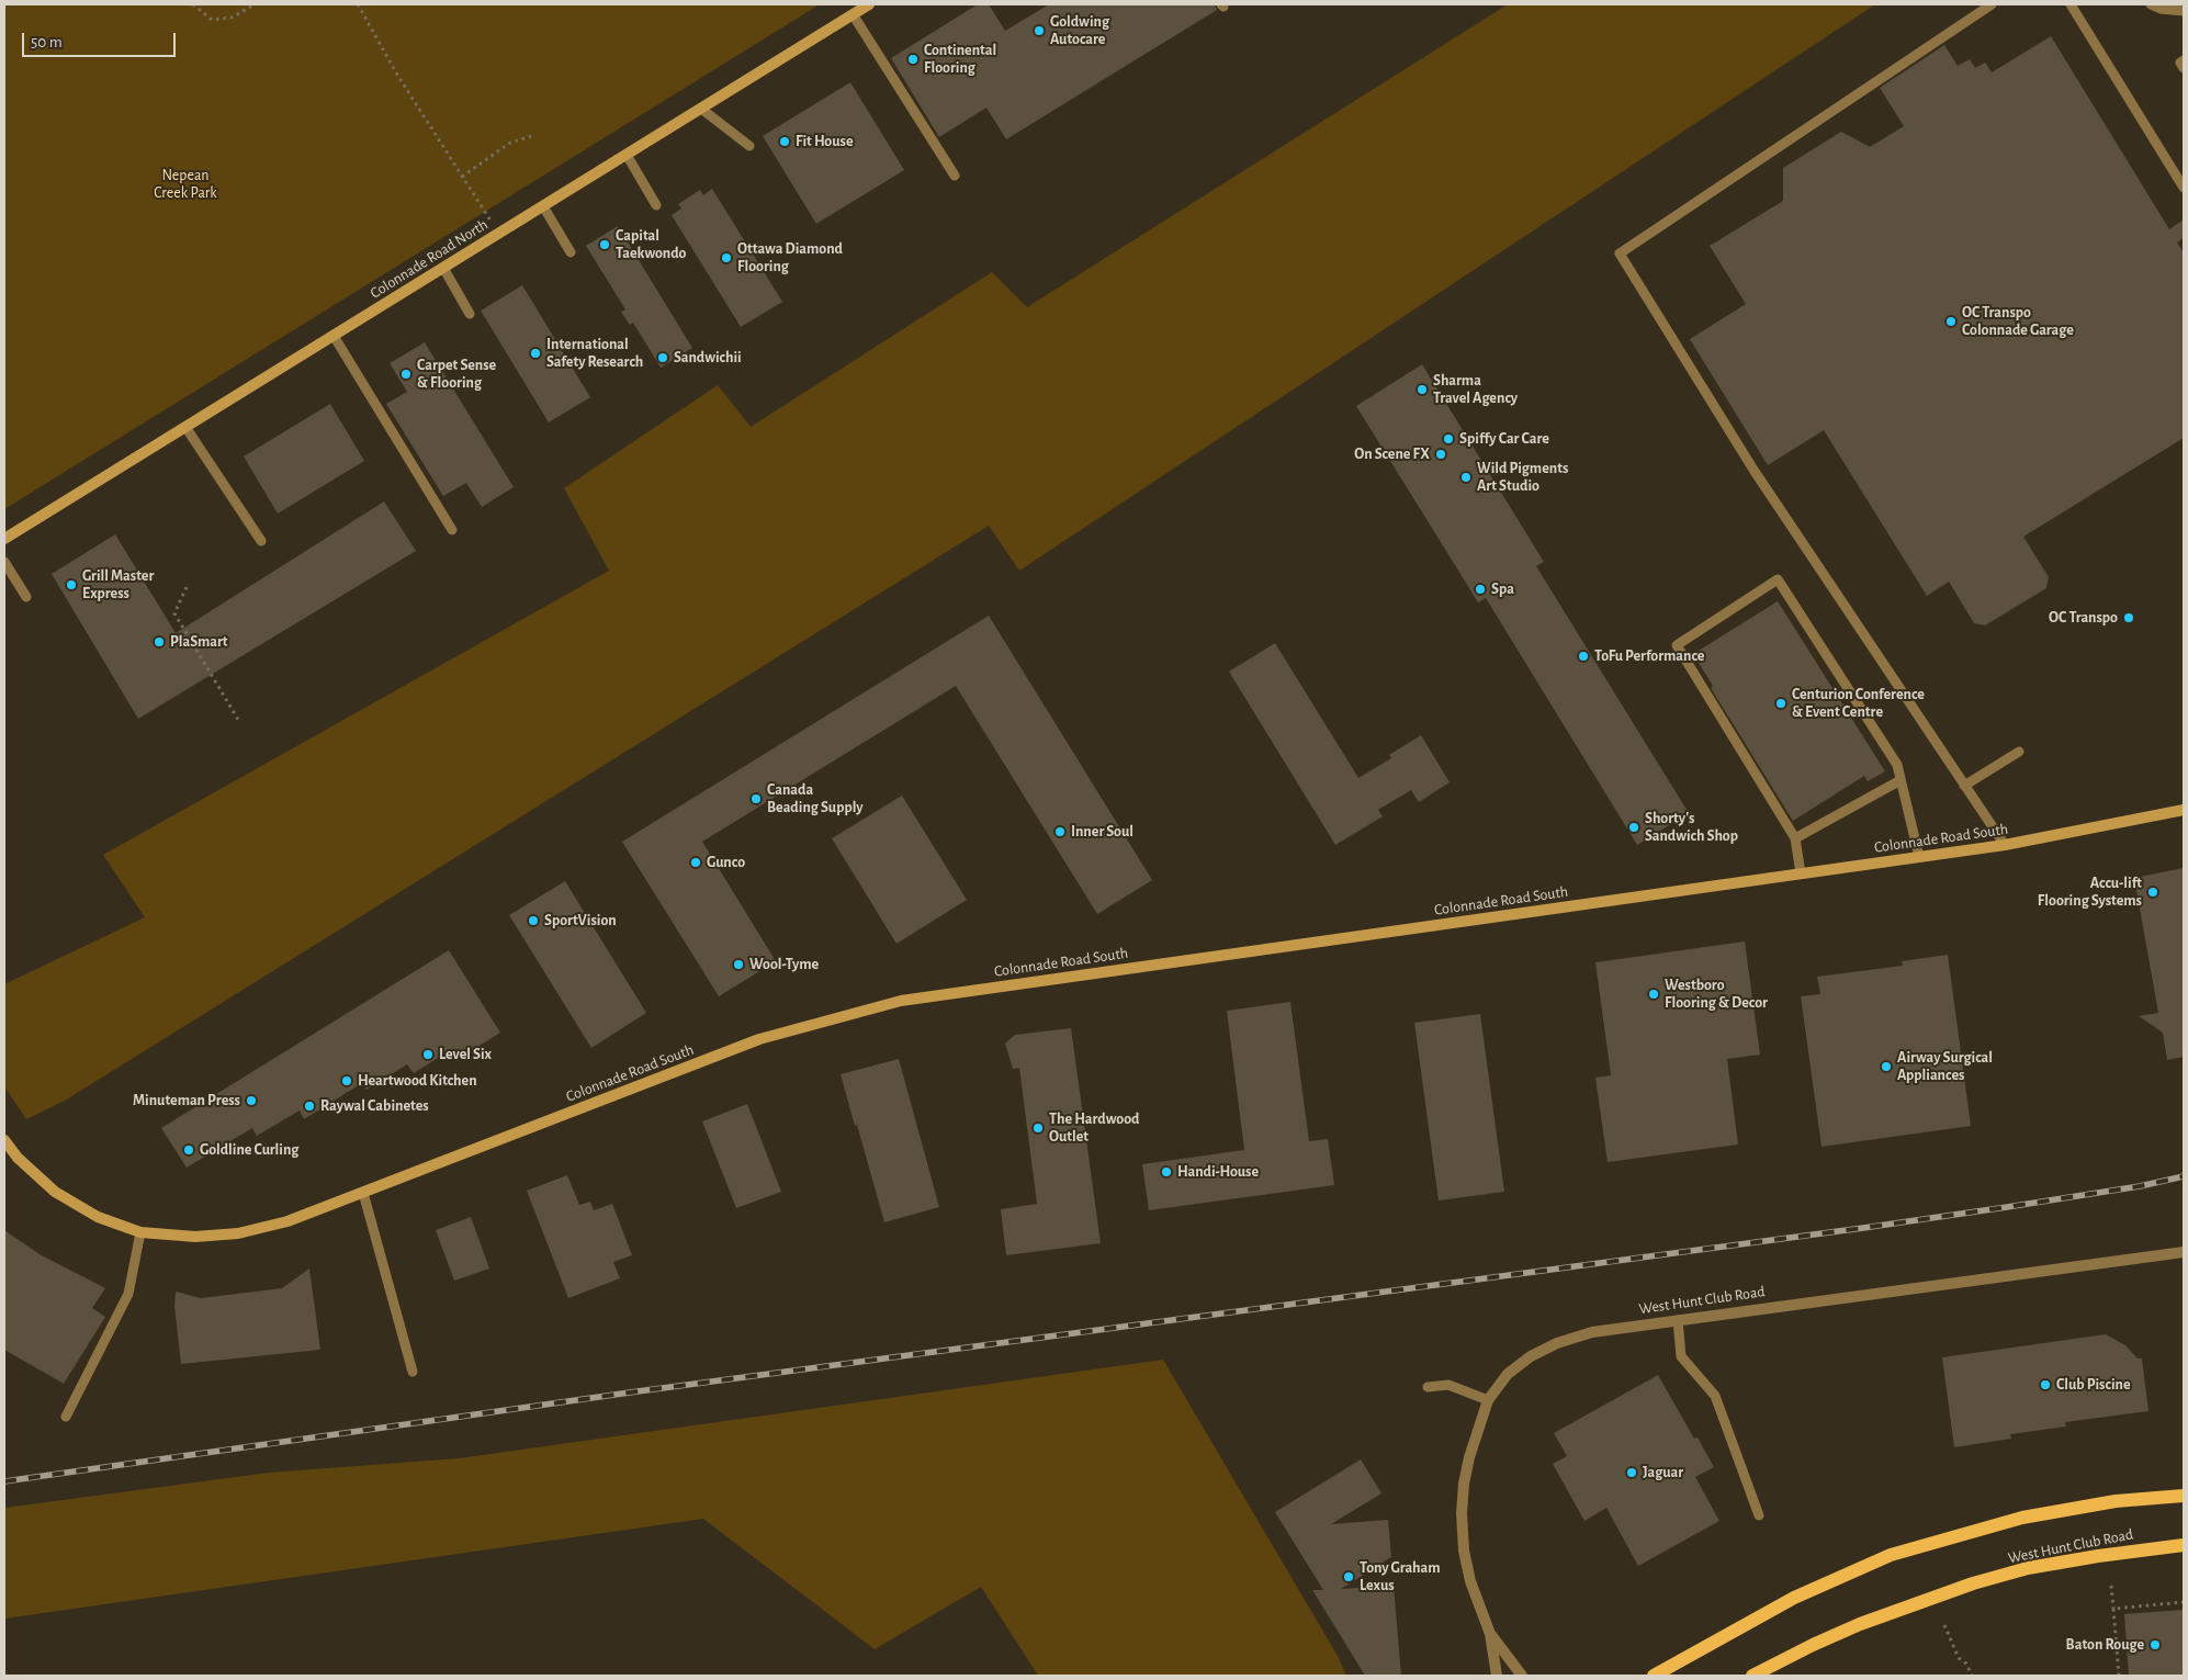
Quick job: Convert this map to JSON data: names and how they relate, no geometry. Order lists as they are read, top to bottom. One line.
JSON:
{"streets":{"main road":["West Hunt Club Road"],"street":["Colonnade Road North","Colonnade Road South"]},"parks":["Nepean Creek Park"],"places":["Goldwing Autocare","Continental Flooring","Fit House","Capital Taekwondo","Ottawa Diamond Flooring","OC Transpo Colonnade Garage","International Safety Research","Sandwichii","Carpet Sense & Flooring","Sharma Travel Agency","Spiffy Car Care","On Scene FX","Wild Pigments Art Studio","Grill Master Express","Spa","OC Transpo","PlaSmart","ToFu Performance","Centurion Conference & Event Centre","Canada Beading Supply","Shorty's Sandwich Shop","Inner Soul","Gunco","Accu-lift Flooring Systems","SportVision","Wool-Tyme","Westboro Flooring & Decor","Level Six","Airway Surgical Appliances","Heartwood Kitchen","Minuteman Press","Raywal Cabinetes","The Hardwood Outlet","Goldline Curling","Handi-House","Club Piscine","Jaguar","Tony Graham Lexus","Baton Rouge"],"scale_bar":"50 m"}
